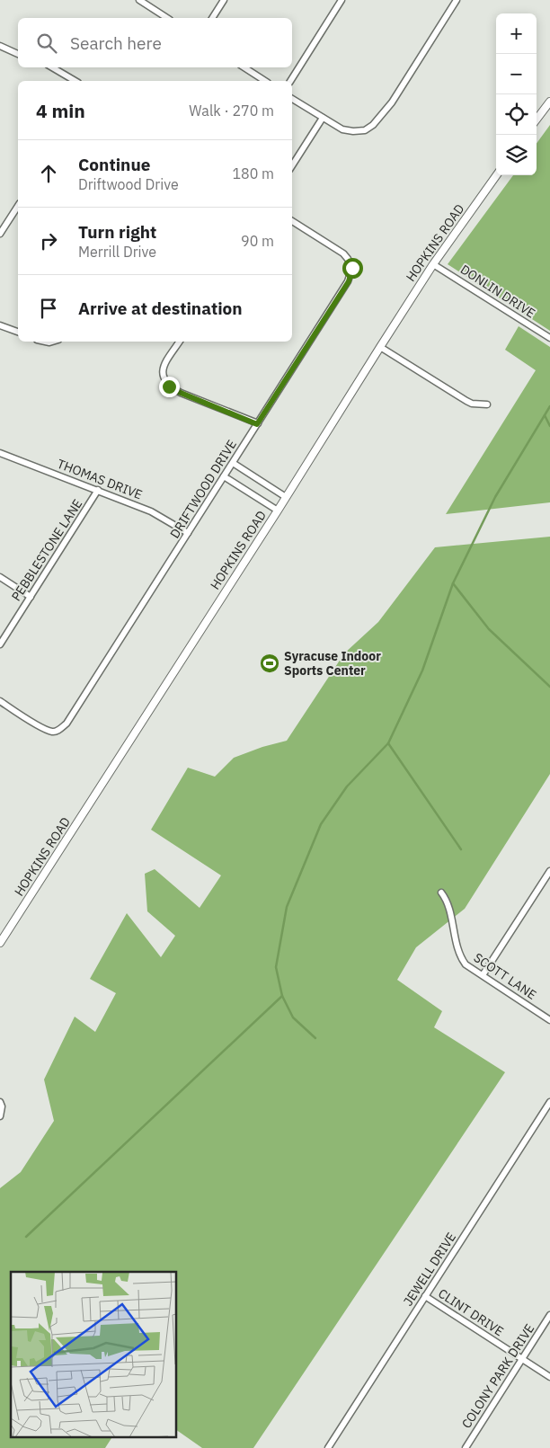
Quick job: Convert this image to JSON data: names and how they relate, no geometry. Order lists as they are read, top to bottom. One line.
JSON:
{"streets":{"street":["HOPKINS ROAD","DONLIN DRIVE","THOMAS DRIVE","DRIFTWOOD DRIVE","PEBBLESTONE LANE","SCOTT LANE","JEWELL DRIVE","CLINT DRIVE","COLONY PARK DRIVE"]},"crossings":[["HOPKINS ROAD","DONLIN DRIVE"],["THOMAS DRIVE","DRIFTWOOD DRIVE"],["THOMAS DRIVE","PEBBLESTONE LANE"],["JEWELL DRIVE","CLINT DRIVE"],["CLINT DRIVE","COLONY PARK DRIVE"]],"places":{"sports":["Syracuse Indoor Sports Center"]},"page":{"map_buttons":["+","−"],"search":"Search here","heading":["4 min","Walk · 270 m"],"list":[["Continue","Driftwood Drive","180 m"],["Turn right","Merrill Drive","90 m"],"Arrive at destination"]}}
